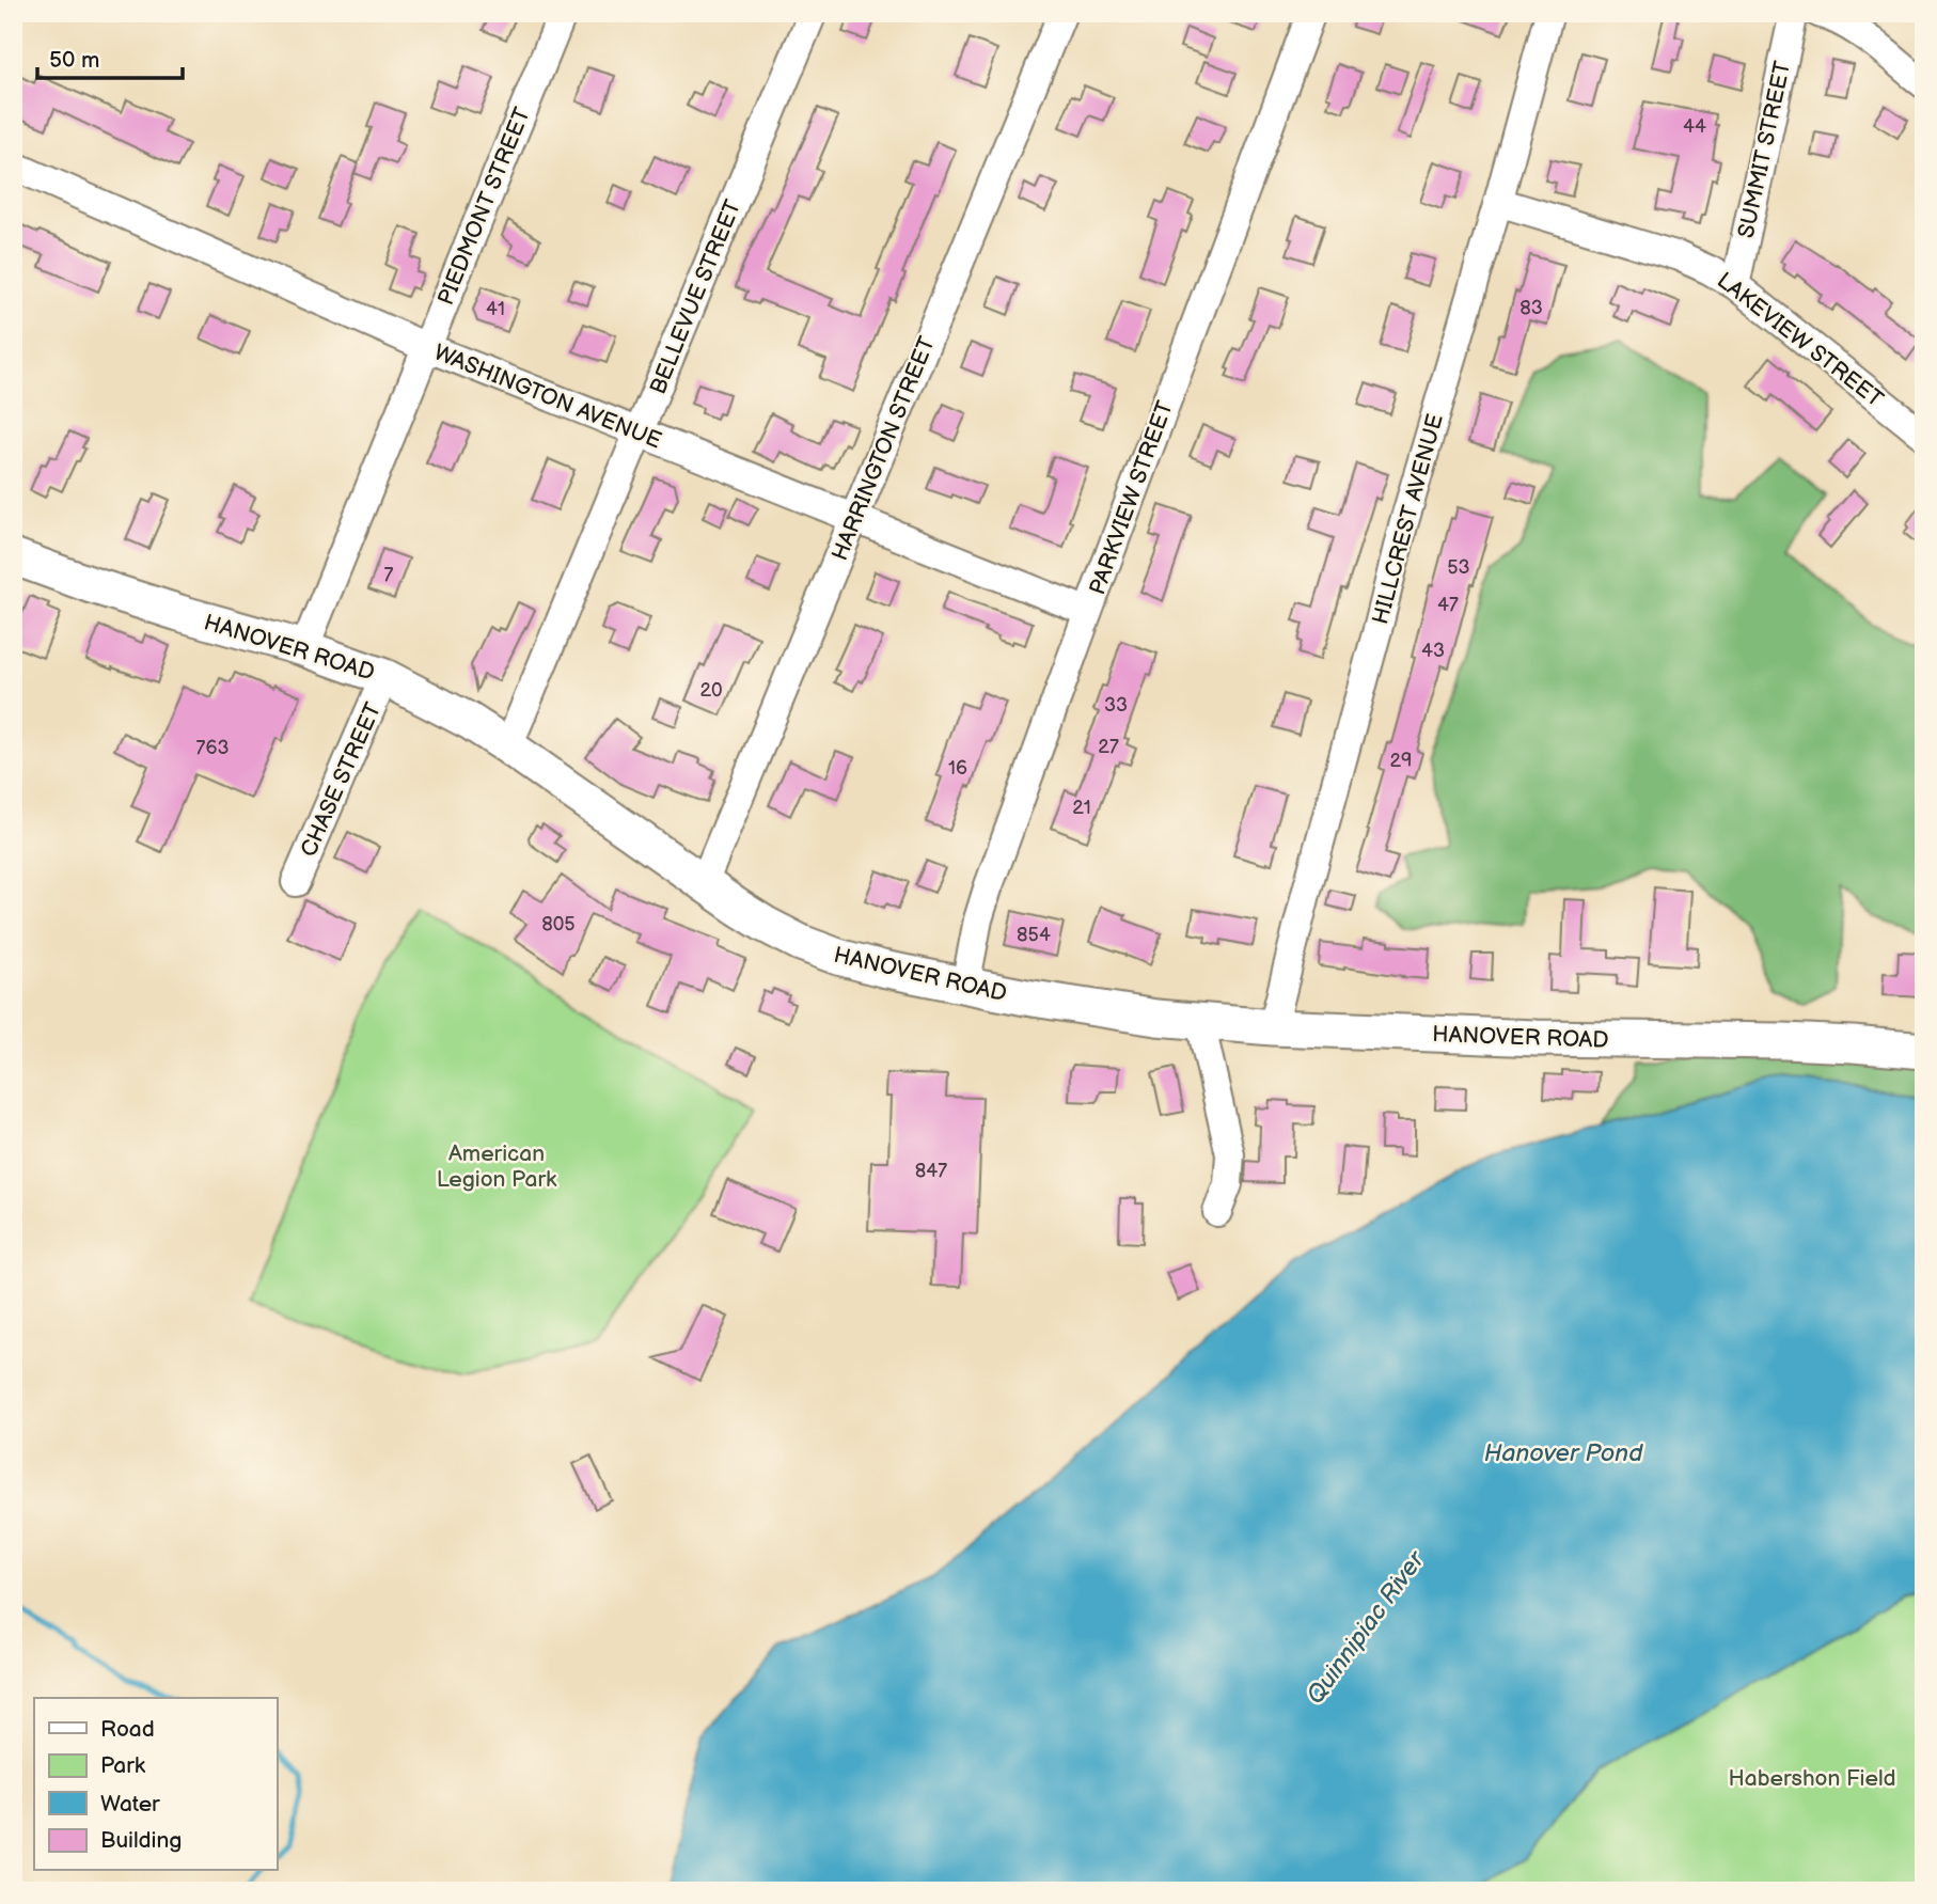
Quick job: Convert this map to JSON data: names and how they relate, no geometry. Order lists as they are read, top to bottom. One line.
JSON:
{"streets":{"main road":["HANOVER ROAD"],"street":["SUMMIT STREET","PIEDMONT STREET","BELLEVUE STREET","LAKEVIEW STREET","WASHINGTON AVENUE","HARRINGTON STREET","PARKVIEW STREET","HILLCREST AVENUE","CHASE STREET"]},"crossings":[["SUMMIT STREET","LAKEVIEW STREET"],["PIEDMONT STREET","WASHINGTON AVENUE"],["PIEDMONT STREET","HANOVER ROAD"],["BELLEVUE STREET","WASHINGTON AVENUE"],["BELLEVUE STREET","HANOVER ROAD"],["LAKEVIEW STREET","HILLCREST AVENUE"],["WASHINGTON AVENUE","HARRINGTON STREET"],["WASHINGTON AVENUE","PARKVIEW STREET"],["HARRINGTON STREET","HANOVER ROAD"],["PARKVIEW STREET","HANOVER ROAD"],["HILLCREST AVENUE","HANOVER ROAD"],["HANOVER ROAD","CHASE STREET"]],"water":["Hanover Pond","Quinnipiac River"],"parks":["American Legion Park","Habershon Field"],"house_numbers":["44","83","41","53","7","47","43","20","33","27","763","29","16","21","805","854","847"],"legend":["Road","Park","Water","Building"],"scale_bar":"50 m"}
